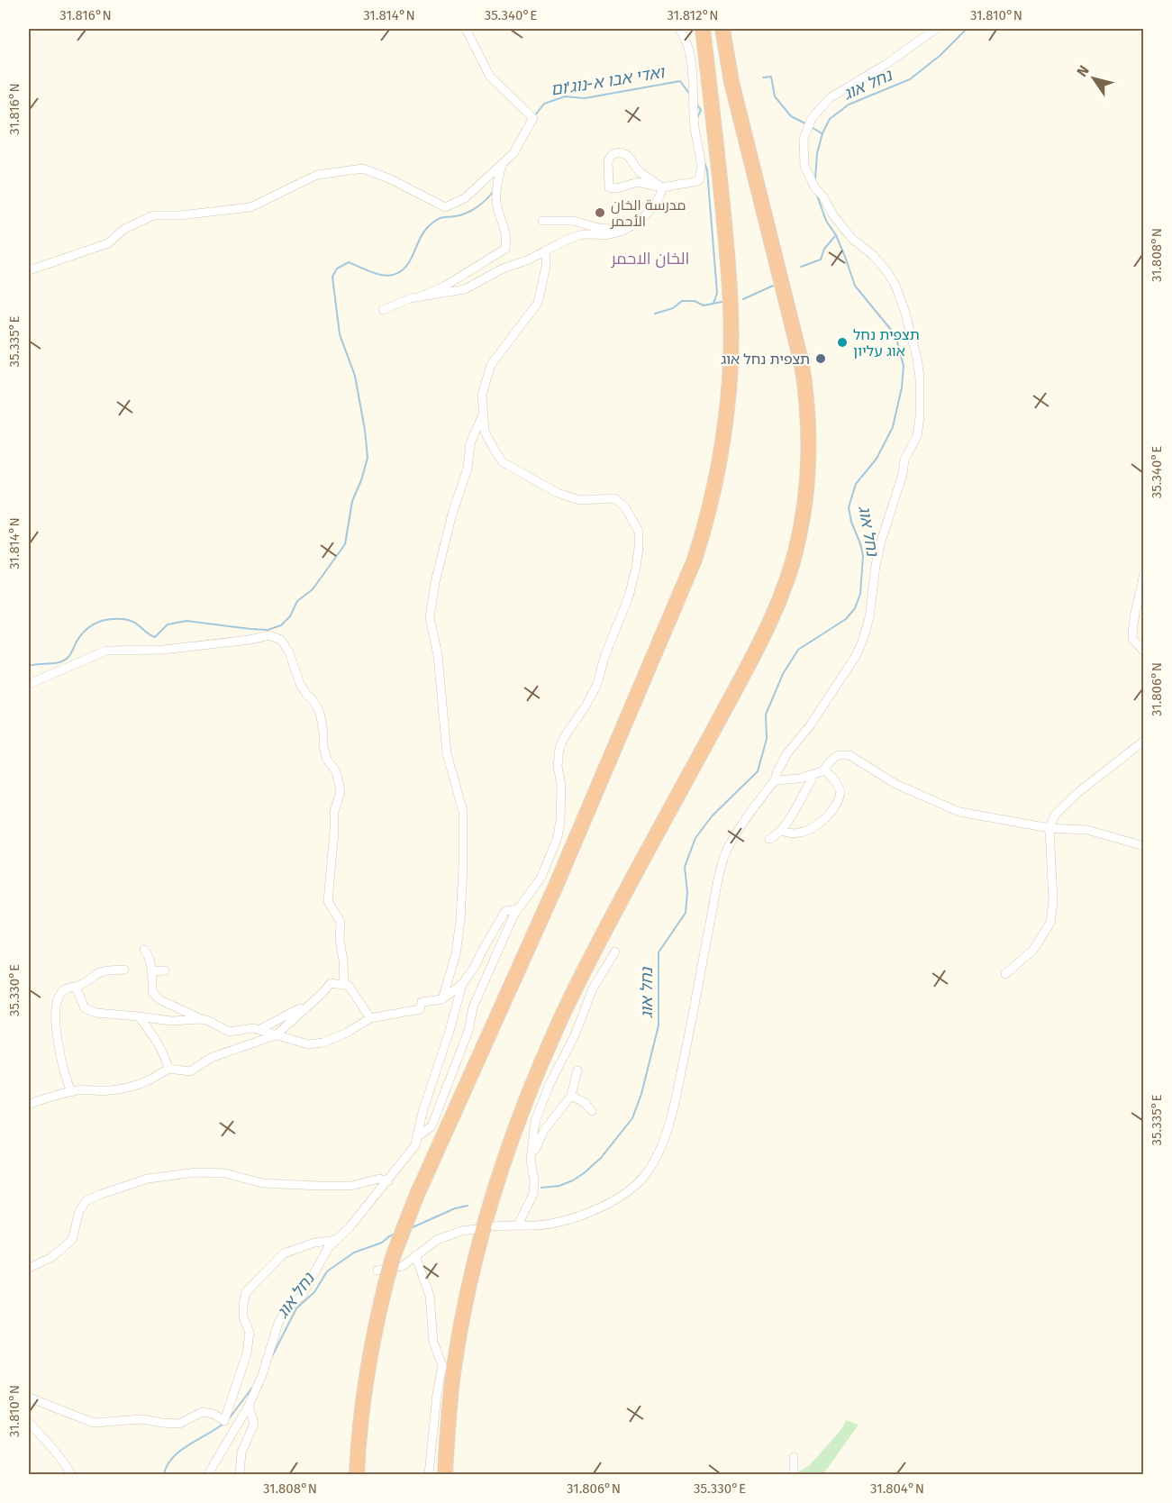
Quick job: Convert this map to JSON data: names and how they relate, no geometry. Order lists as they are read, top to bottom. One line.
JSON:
{"districts":["الخان الاحمر"],"water":["ואדי אבו א-נוג'ום","נחל אוג"],"places":["مدرسة الخان الأحمر","תצפית נחל אוג עליון","תצפית נחל אוג"],"north":"top left","coordinates":["31.816°N","31.814°N","35.340°E","31.812°N","31.810°N","31.808°N","35.335°E","31.806°N","35.330°E","31.804°N"]}
